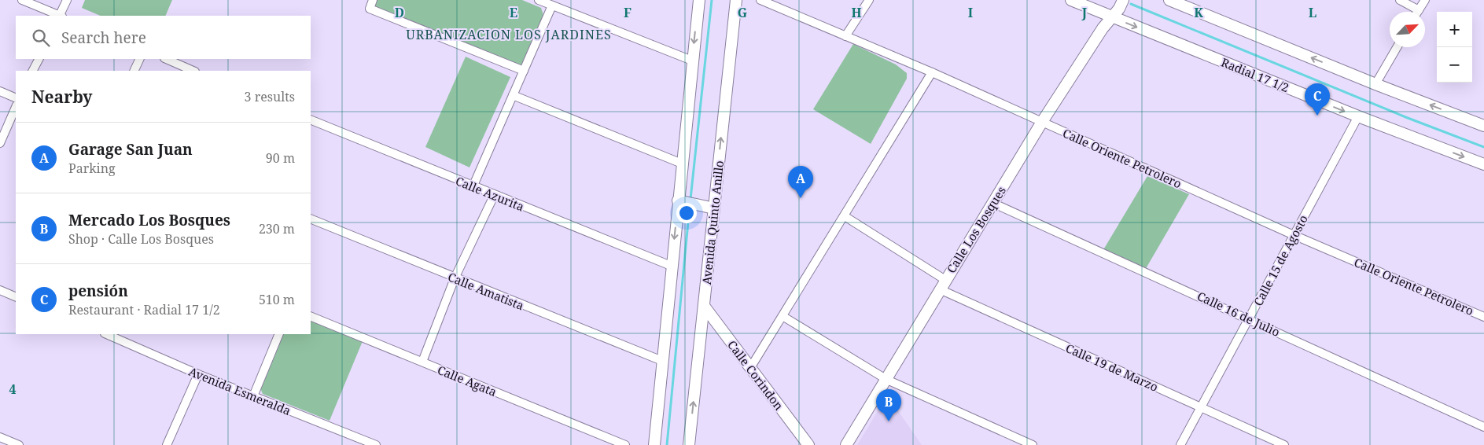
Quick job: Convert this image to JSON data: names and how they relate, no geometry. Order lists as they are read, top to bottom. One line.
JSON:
{"streets":{"main road":["Radial 17 1/2","Avenida Quinto Anillo","Calle Los Bosques","Calle Corindon"],"street":["Calle Oriente Petrolero","Calle Azurita","Calle 15 de Agosto","Calle Amatista","Calle 16 de Julio","Calle 19 de Marzo","Calle Agata","Avenida Esmeralda"]},"crossings":[["Radial 17 1/2","Calle Los Bosques"],["Radial 17 1/2","Calle 15 de Agosto"],["Calle Oriente Petrolero","Calle Los Bosques"],["Calle Oriente Petrolero","Calle 15 de Agosto"],["Avenida Quinto Anillo","Calle Corindon"],["Calle Los Bosques","Calle 16 de Julio"],["Calle Los Bosques","Calle 19 de Marzo"],["Calle 15 de Agosto","Calle 16 de Julio"],["Calle 15 de Agosto","Calle 19 de Marzo"]],"districts":["URBANIZACION LOS JARDINES"],"north":"top right","page":{"map_buttons":["+","−"],"search":"Search here","heading":["Nearby","3 results"],"pins":["C","A","B"],"list":[{"mark":"A","name":"Garage San Juan","note":"Parking","value":"90 m"},{"mark":"B","name":"Mercado Los Bosques","note":"Shop · Calle Los Bosques","value":"230 m"},{"mark":"C","name":"pensión","note":"Restaurant · Radial 17 1/2","value":"510 m"}]},"grid":{"columns":["D","E","F","G","H","I","J","K","L"],"rows":["4"]}}
